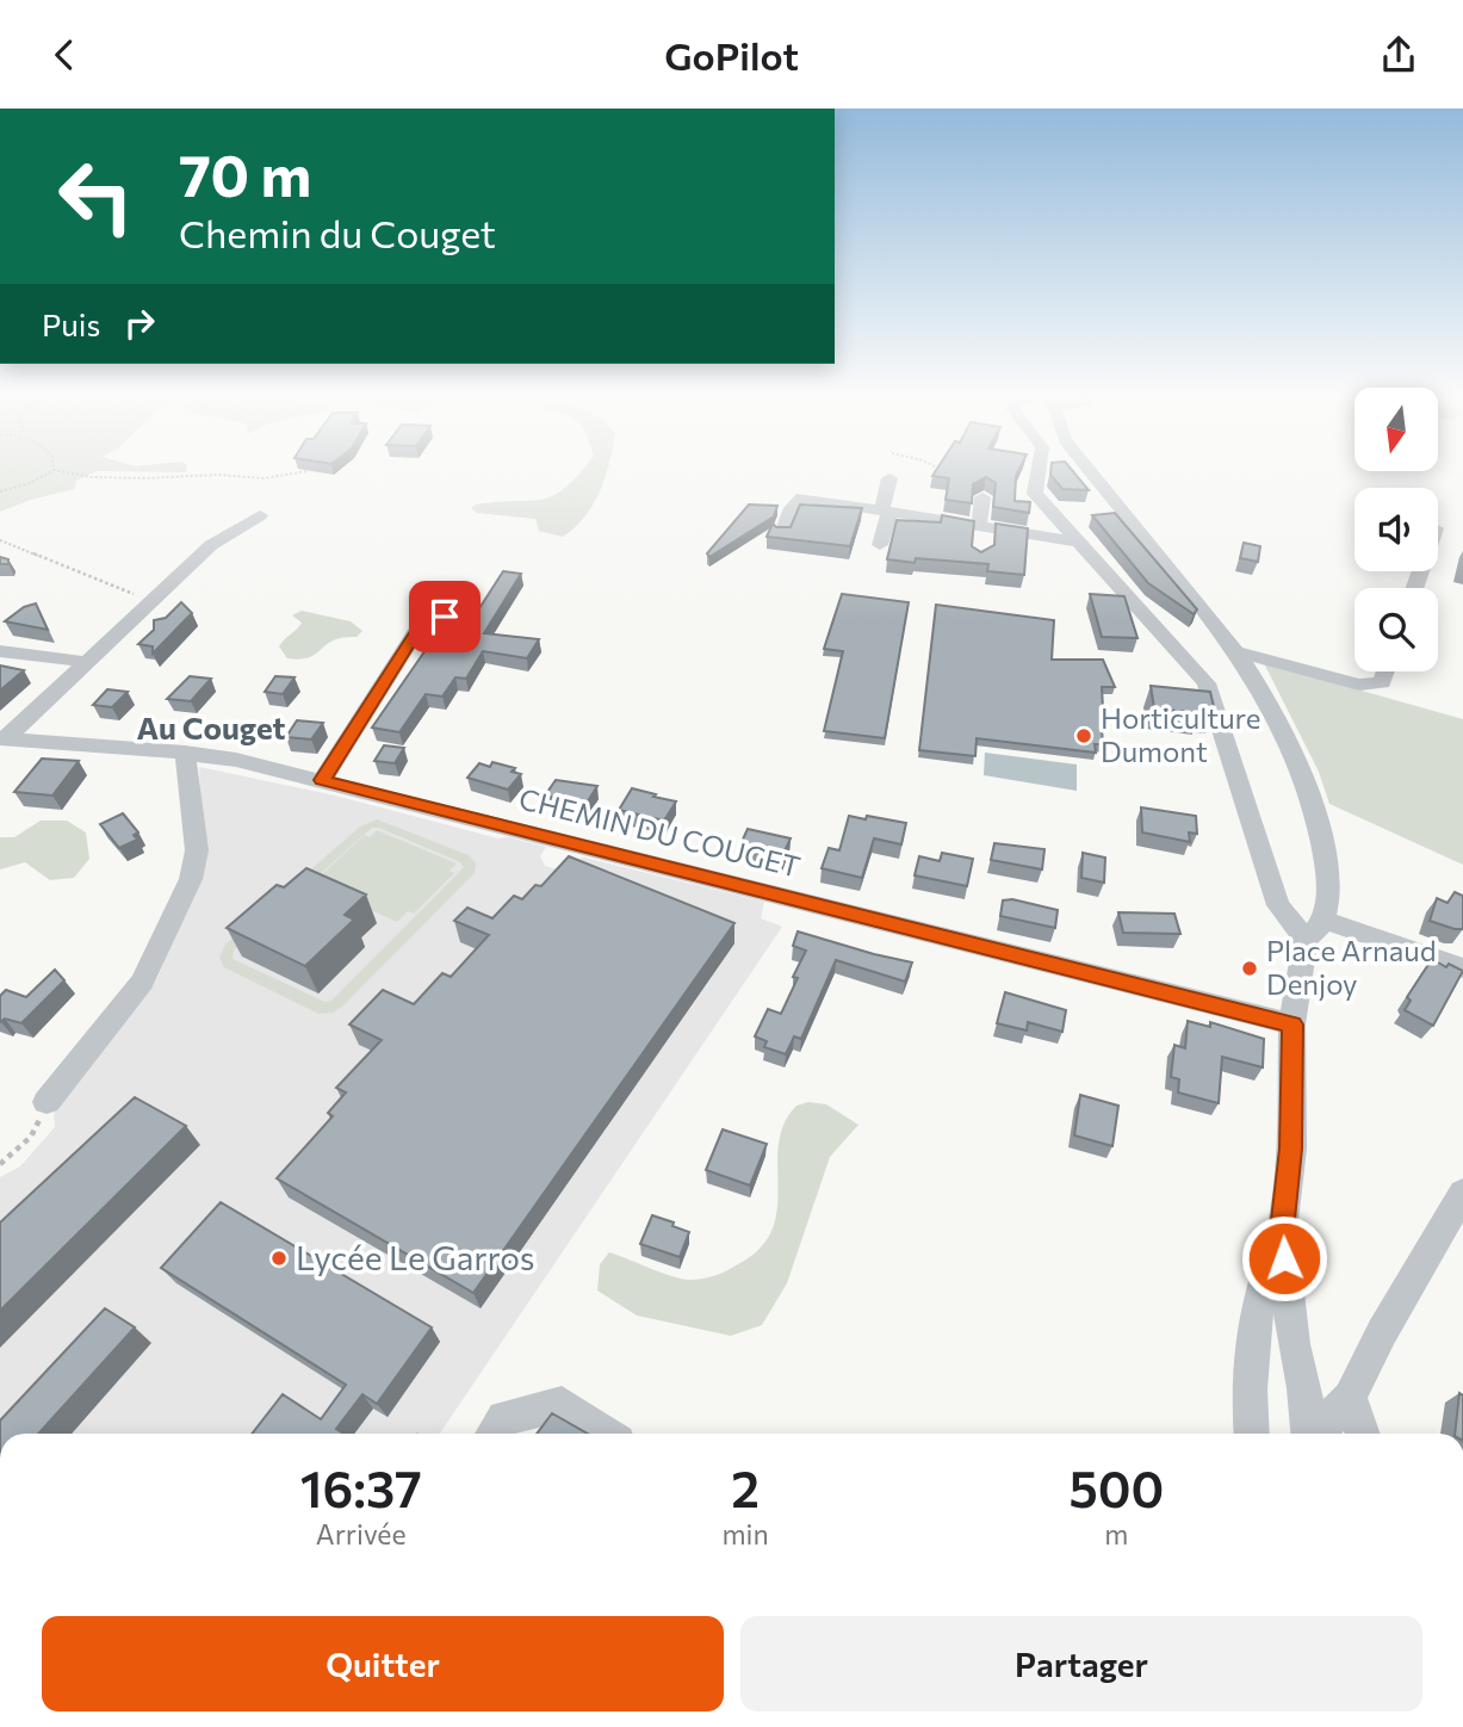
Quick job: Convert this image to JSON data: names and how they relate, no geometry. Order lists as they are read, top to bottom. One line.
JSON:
{"streets":{"street":["CHEMIN DU COUGET"]},"districts":["Au Couget"],"places":["Horticulture Dumont","Place Arnaud Denjoy","Lycée Le Garros"],"north":"bottom","page":{"header":"GoPilot","turn":["70 m","Chemin du Couget"],"then":"Puis","eta":["16:37","Arrivée","2","min","500","m"],"buttons":["Quitter","Partager"]}}
